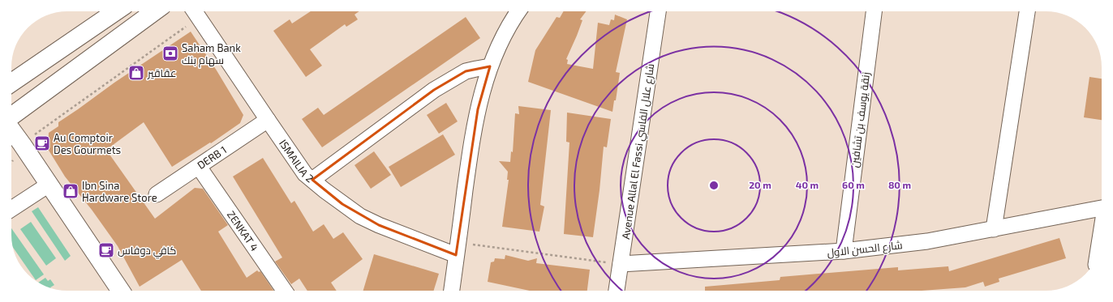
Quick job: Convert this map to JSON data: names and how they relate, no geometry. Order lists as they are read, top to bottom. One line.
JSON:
{"streets":{"street":["زنقة يوسف بن تشافين","Avenue Allal El Fassi شارع علال الفاسي","DERB 1","ISMAILIA 2","ZENKAT 4","شارع الحسن الاول"]},"crossings":[["زنقة يوسف بن تشافين","شارع الحسن الاول"],["Avenue Allal El Fassi شارع علال الفاسي","شارع الحسن الاول"],["DERB 1","ISMAILIA 2"],["DERB 1","ZENKAT 4"]],"places":{"bank":["Saham Bank سهام بنك"],"shop":["عقاقير","Ibn Sina Hardware Store"],"cafe":["Au Comptoir Des Gourmets","كافي دوفاس"]},"rings":["20 m","40 m","60 m","80 m"]}
